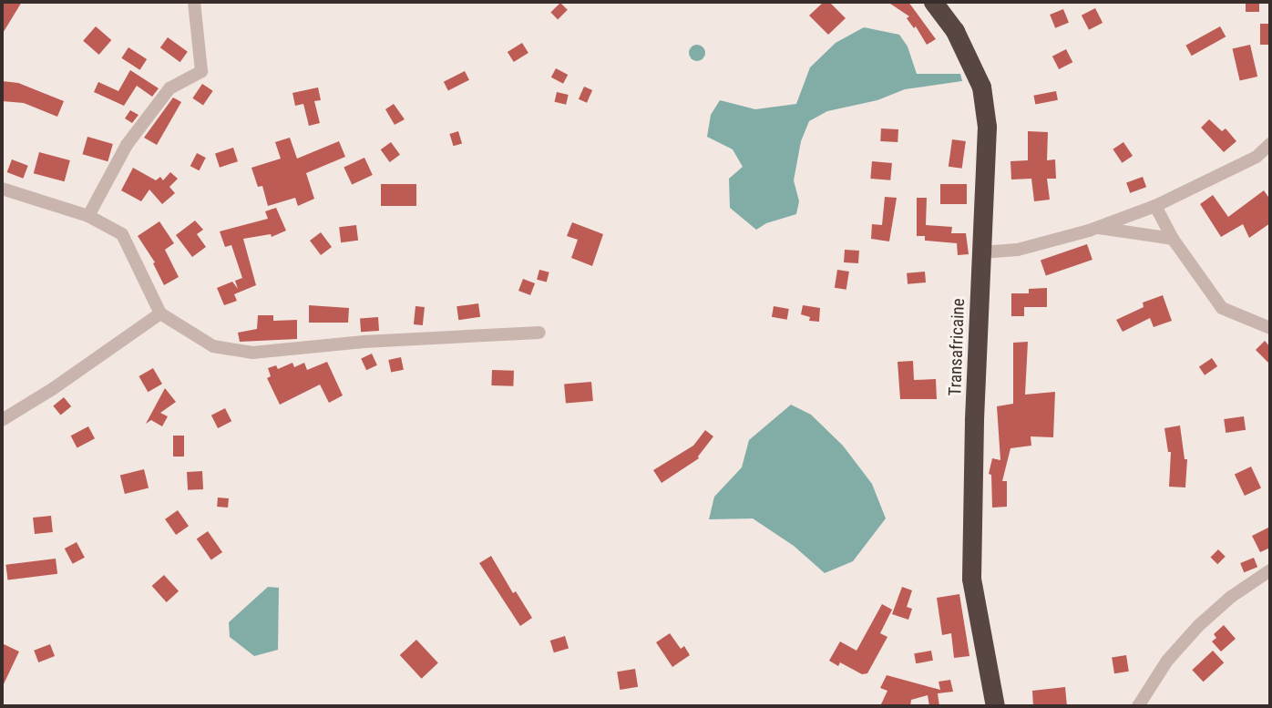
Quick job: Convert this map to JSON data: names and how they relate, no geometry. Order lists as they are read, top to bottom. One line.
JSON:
{"streets":{"highway":["Transafricaine"]}}
